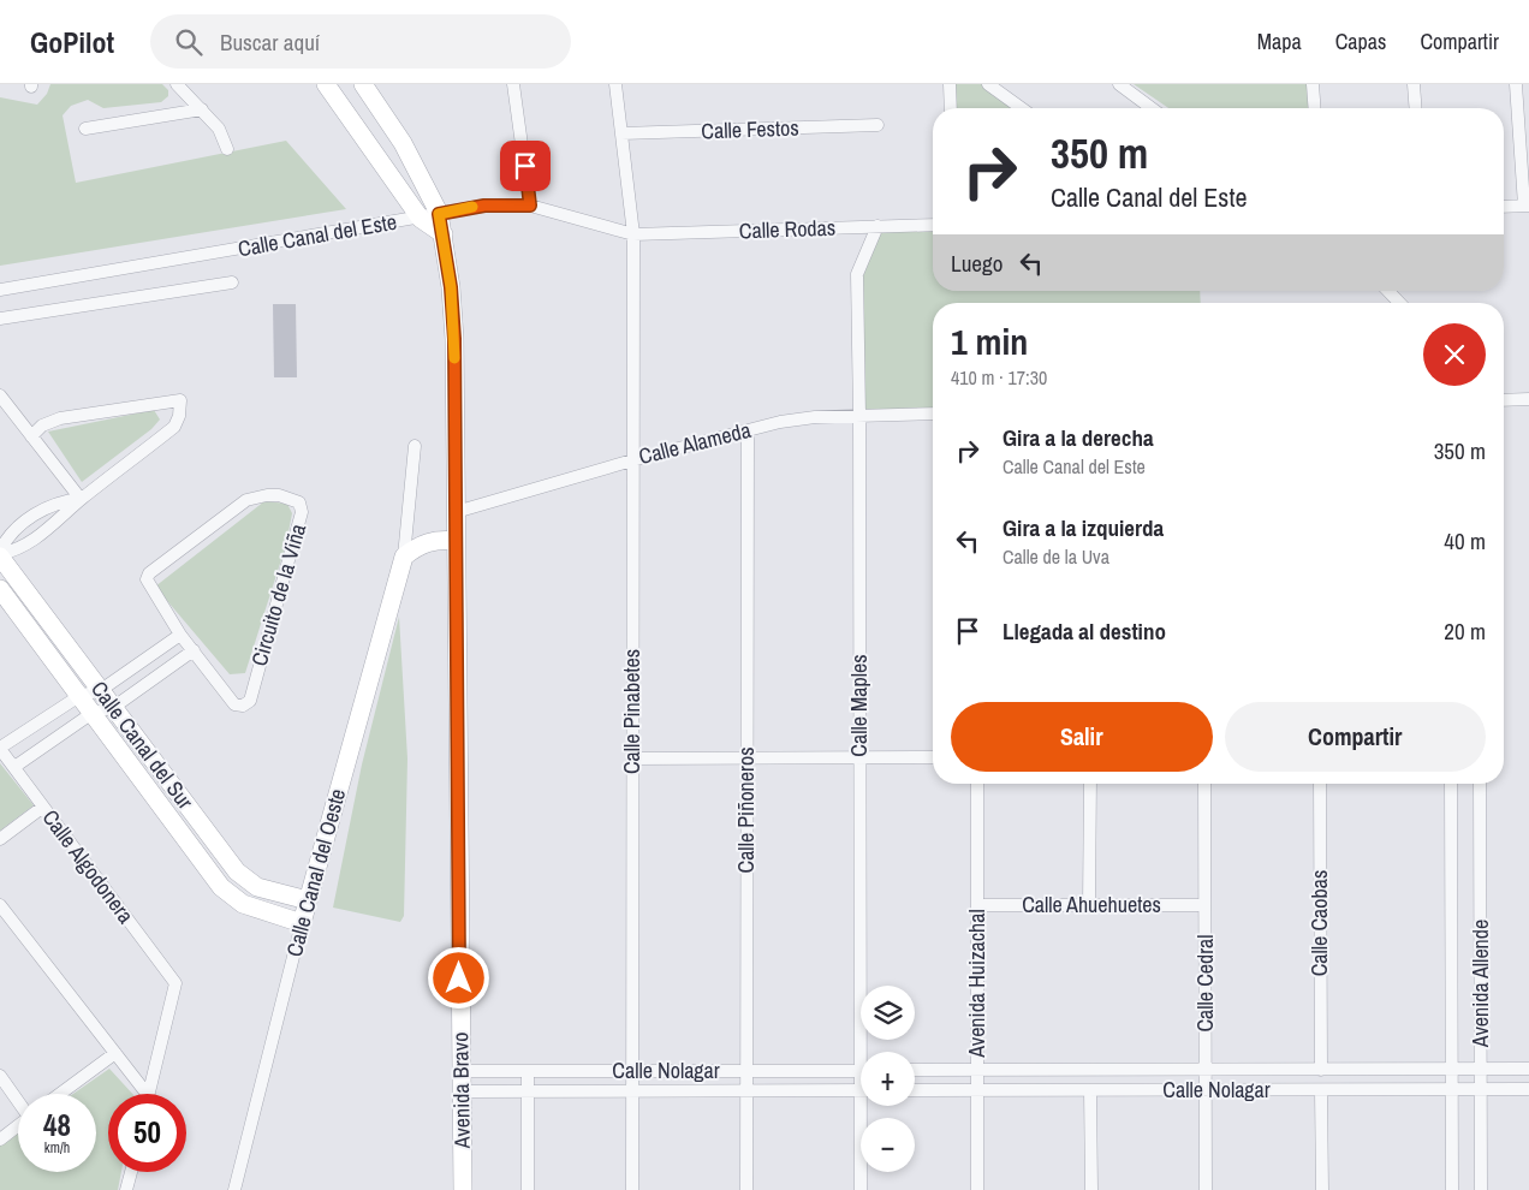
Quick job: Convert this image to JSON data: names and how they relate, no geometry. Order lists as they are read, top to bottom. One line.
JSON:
{"streets":{"street":["Calle Festos","Calle Rodas","Calle Canal del Este","Calle Alameda","Circuito de la Viña","Calle Maples","Calle Pinabetes","Calle Canal del Sur","Calle Piñoneros","Calle Algodonera","Calle Canal del Oeste","Calle Ahuehuetes","Calle Caobas","Avenida Huizachal","Calle Cedral","Avenida Allende","Calle Nolagar","Avenida Bravo"]},"crossings":[["Calle Festos","Calle Pinabetes"],["Calle Rodas","Calle Canal del Este"],["Calle Rodas","Calle Maples"],["Calle Rodas","Calle Pinabetes"],["Calle Canal del Este","Calle Pinabetes"],["Calle Canal del Este","Avenida Bravo"],["Calle Alameda","Calle Maples"],["Calle Alameda","Calle Pinabetes"],["Calle Alameda","Calle Piñoneros"],["Calle Alameda","Avenida Bravo"],["Calle Pinabetes","Calle Nolagar"],["Calle Canal del Sur","Calle Canal del Oeste"],["Calle Piñoneros","Calle Nolagar"],["Calle Ahuehuetes","Avenida Huizachal"],["Calle Ahuehuetes","Calle Cedral"],["Calle Caobas","Calle Nolagar"],["Avenida Huizachal","Calle Nolagar"],["Calle Cedral","Calle Nolagar"],["Avenida Allende","Calle Nolagar"],["Calle Nolagar","Avenida Bravo"]],"page":{"header":"GoPilot","search":"Buscar aquí","nav":["Mapa","Capas","Compartir"],"turn":["350 m","Calle Canal del Este"],"then":"Luego","heading":["1 min","410 m · 17:30"],"list":[{"name":"Gira a la derecha","note":"Calle Canal del Este","value":"350 m"},{"name":"Gira a la izquierda","note":"Calle de la Uva","value":"40 m"},{"name":"Llegada al destino","value":"20 m"}],"buttons":["Salir","Compartir"],"map_buttons":["+","−"],"speed":"48 km/h","limit":"50"}}
